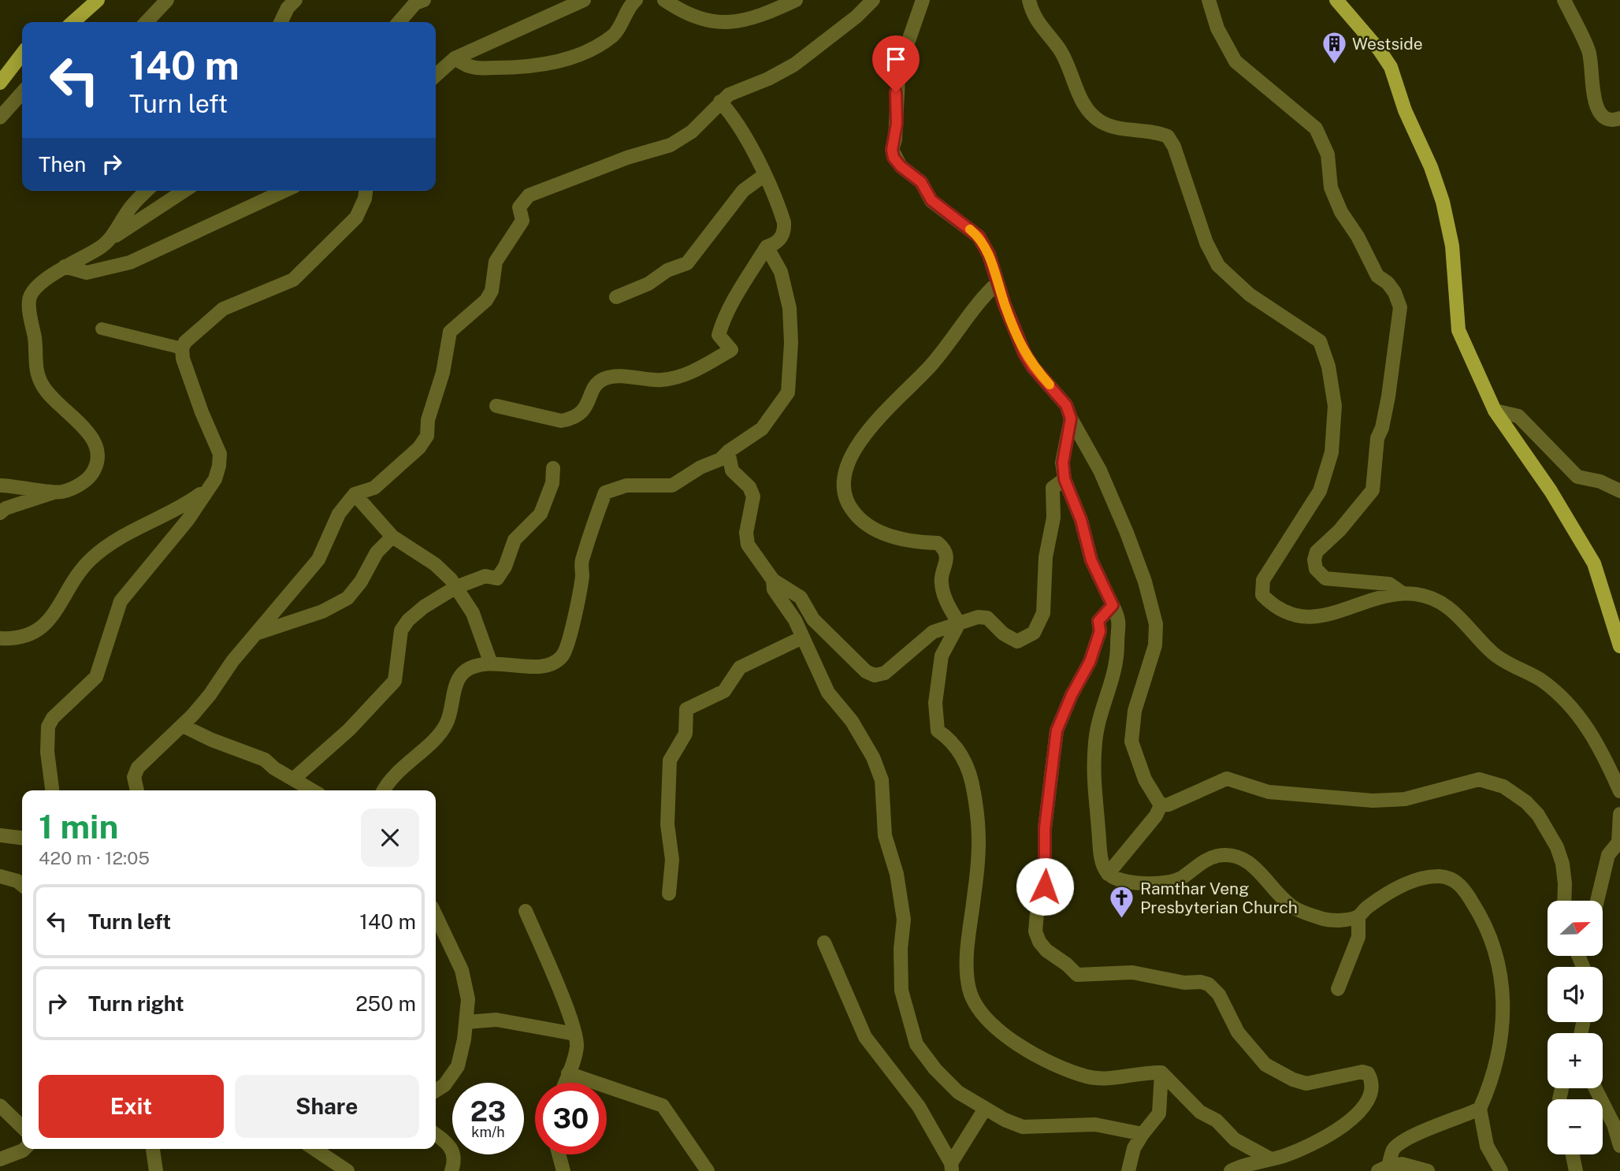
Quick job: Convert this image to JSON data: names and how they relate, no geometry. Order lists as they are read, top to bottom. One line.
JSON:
{"places":{"building":["Westside"],"church":["Ramthar Veng Presbyterian Church"]},"north":"right","page":{"turn":["140 m","Turn left"],"then":"Then","heading":["1 min","420 m · 12:05"],"list":[{"name":"Turn left","value":"140 m"},{"name":"Turn right","value":"250 m"}],"map_buttons":["+","−"],"buttons":["Exit","Share"],"speed":"23 km/h","limit":"30"}}
